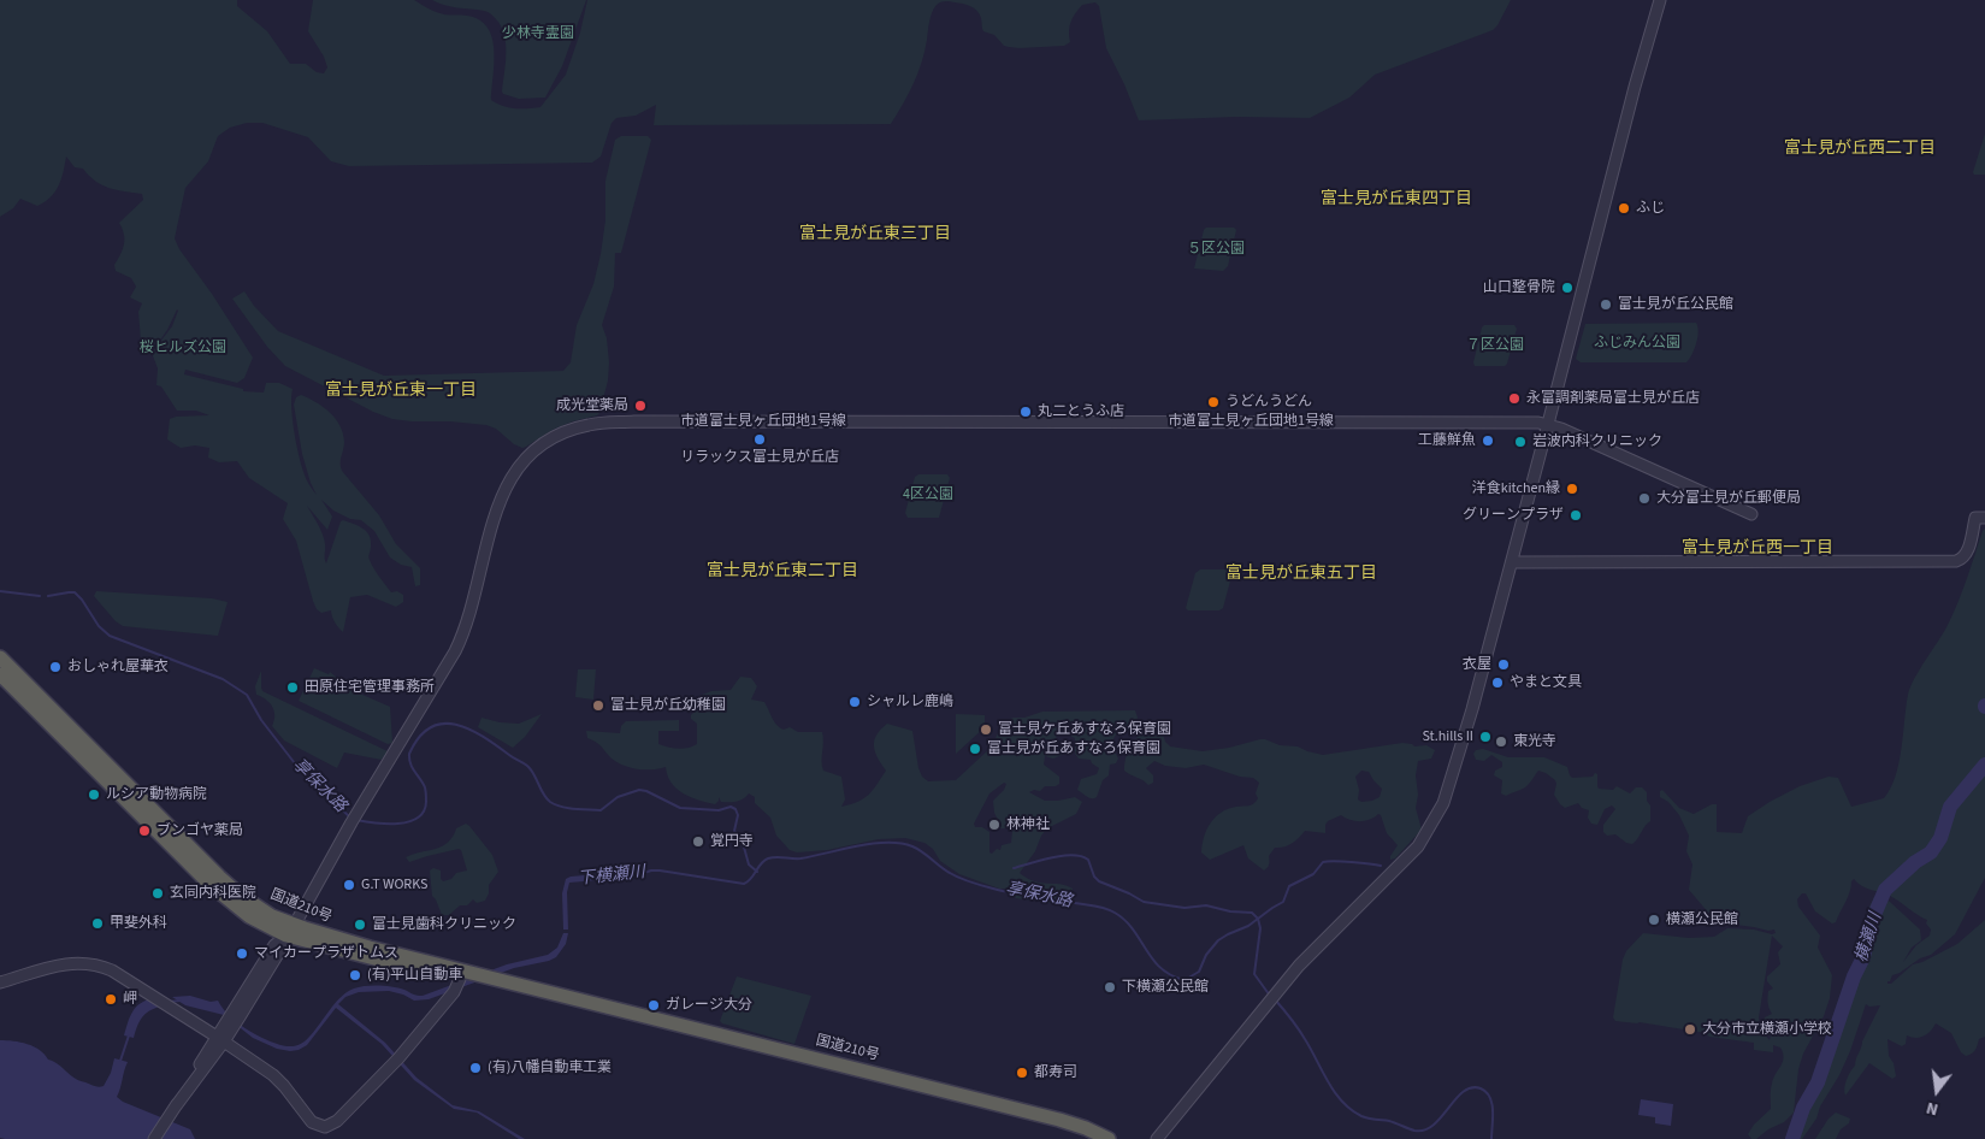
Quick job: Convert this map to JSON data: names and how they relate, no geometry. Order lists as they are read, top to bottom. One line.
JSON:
{"streets":{"highway":["国道210号"],"street":["市道富士見ヶ丘団地1号線"]},"crossings":[["市道富士見ヶ丘団地1号線","国道210号"]],"districts":["富士見が丘西二丁目","富士見が丘東四丁目","富士見が丘東三丁目","富士見が丘東一丁目","富士見が丘西一丁目","富士見が丘東二丁目","富士見が丘東五丁目"],"water":["享保水路","下横瀬川","横瀬川"],"parks":["少林寺霊園","５区公園","ふじみん公園","７区公園","桜ヒルズ公園","4区公園"],"places":["ふじ","山口整骨院","富士見が丘公民館","永富調剤薬局富士見が丘店","うどんうどん","成光堂薬局","丸二とうふ店","リラックス富士見が丘店","工藤鮮魚","岩波内科クリニック","洋食kitchen縁","大分富士見が丘郵便局","グリーンプラザ","衣屋","おしゃれ屋華衣","やまと文具","田原住宅管理事務所","シャルレ鹿嶋","富士見が丘幼稚園","富士見ケ丘あすなろ保育園","St.hills II","東光寺","富士見が丘あすなろ保育園","ルシア動物病院","林神社","ブンゴヤ薬局","覚円寺","G.T WORKS","玄同内科医院","横瀬公民館","甲斐外科","富士見歯科クリニック","マイカープラザトムス","(有)平山自動車","下横瀬公民館","岬","ガレージ大分","大分市立横瀬小学校","(有)八幡自動車工業","都寿司"],"north":"bottom"}
